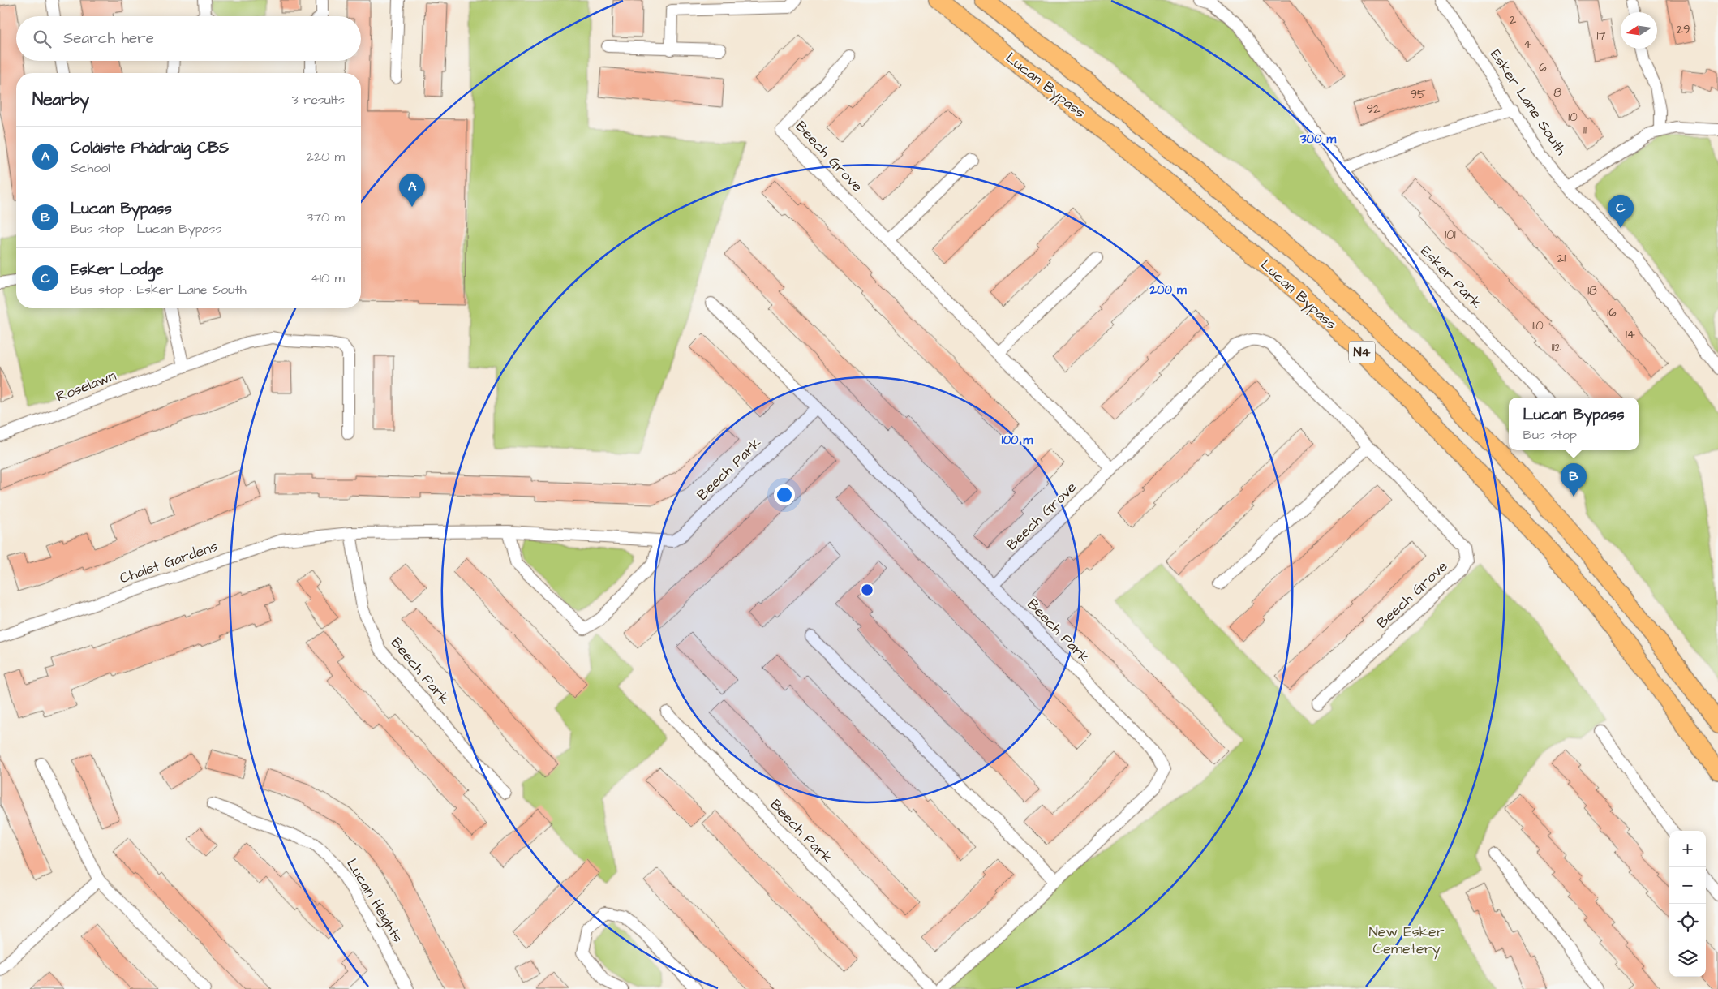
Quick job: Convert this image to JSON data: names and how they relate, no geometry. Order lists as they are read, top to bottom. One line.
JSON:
{"streets":{"highway":["Lucan Bypass","N4"],"street":["Esker Lane South","Beech Grove","Esker Park","Roselawn","Beech Park","Chalet Gardens","Lucan Heights"]},"crossings":[["Beech Grove","Beech Park"],["Beech Park","Chalet Gardens"]],"parks":["New Esker Cemetery"],"house_numbers":["2","29","17","4","6","8","95","92","10","11","101","21","18","16","110","14","112"],"north":"left","page":{"search":"Search here","heading":["Nearby","3 results"],"list":[{"mark":"A","name":"Coláiste Phádraig CBS","note":"School","value":"220 m"},{"mark":"B","name":"Lucan Bypass","note":"Bus stop · Lucan Bypass","value":"370 m"},{"mark":"C","name":"Esker Lodge","note":"Bus stop · Esker Lane South","value":"410 m"}],"pins":["A","C","B"],"popup":["Lucan Bypass","Bus stop"],"map_buttons":["+","−"]},"rings":["300 m","200 m","100 m"]}
